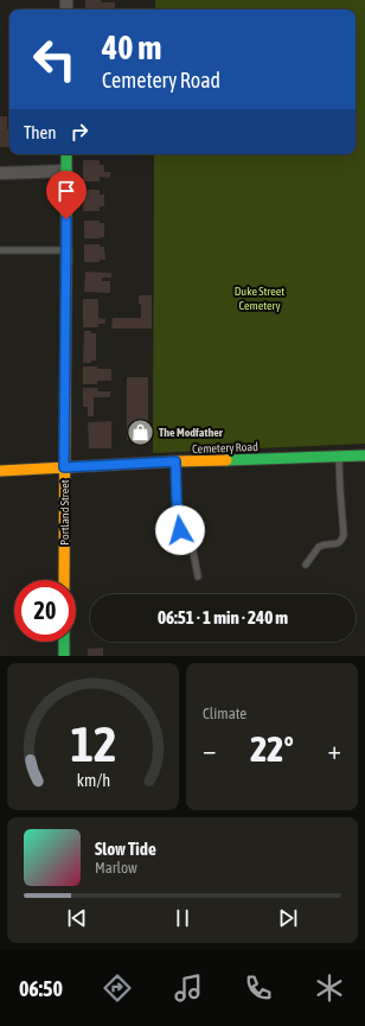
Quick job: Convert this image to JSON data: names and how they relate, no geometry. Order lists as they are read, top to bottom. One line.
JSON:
{"streets":{"street":["Cemetery Road","Portland Street"]},"crossings":[["Cemetery Road","Portland Street"]],"parks":["Duke Street Cemetery"],"places":{"shop":["The Modfather"]},"page":{"turn":["40 m","Cemetery Road"],"then":"Then","limit":"20","trip":"06:51 · 1 min · 240 m","tile":"Climate","heat":["−","22°","+"],"song":["Slow Tide","Marlow"],"tabs":"06:50","gauge":["12","km/h"]}}
